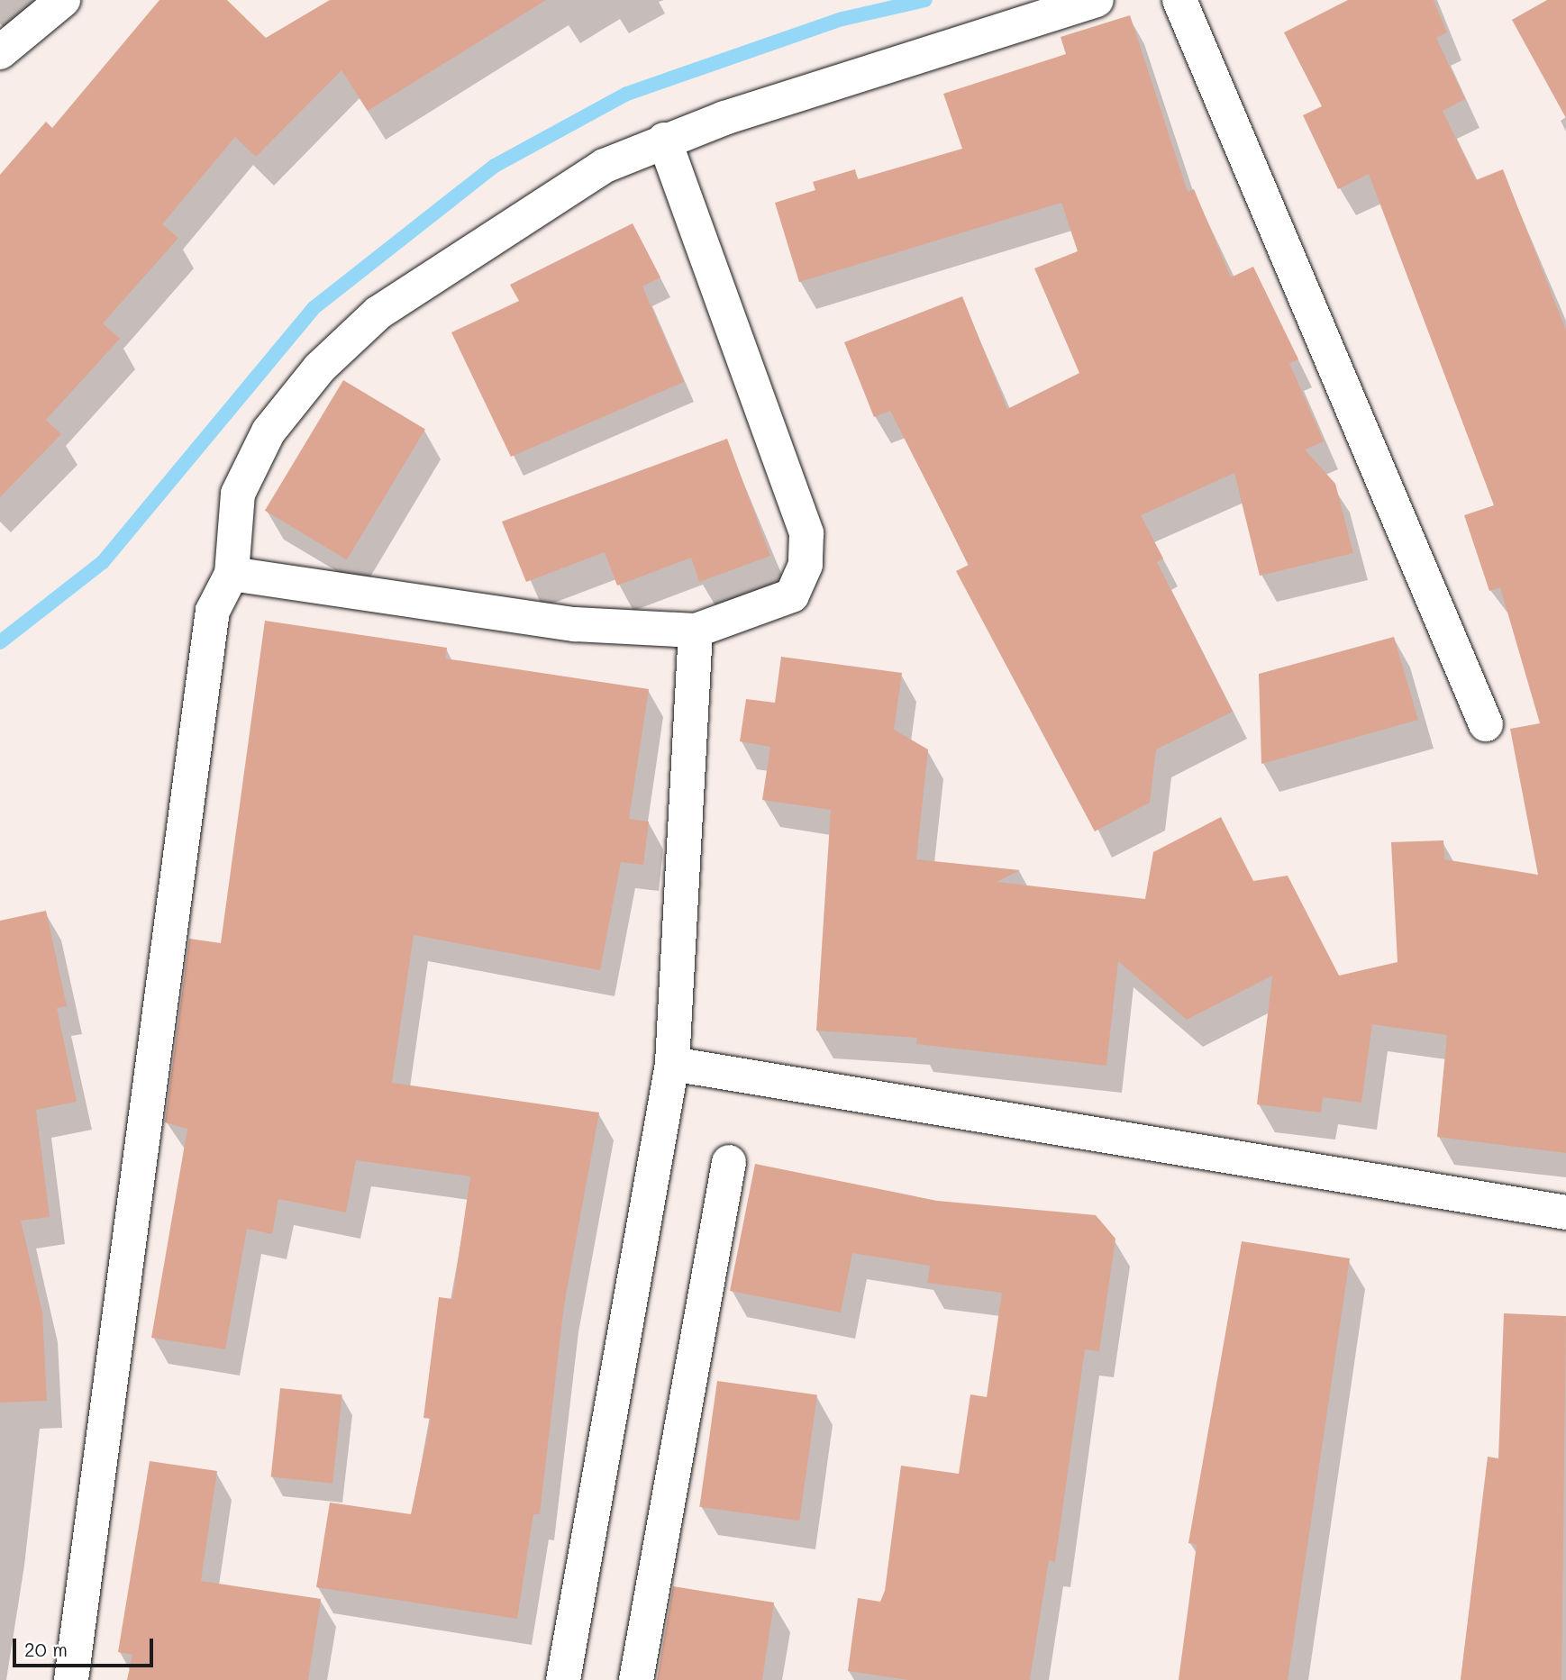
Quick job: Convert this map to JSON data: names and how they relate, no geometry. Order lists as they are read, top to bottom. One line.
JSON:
{"scale_bar":"20 m"}
